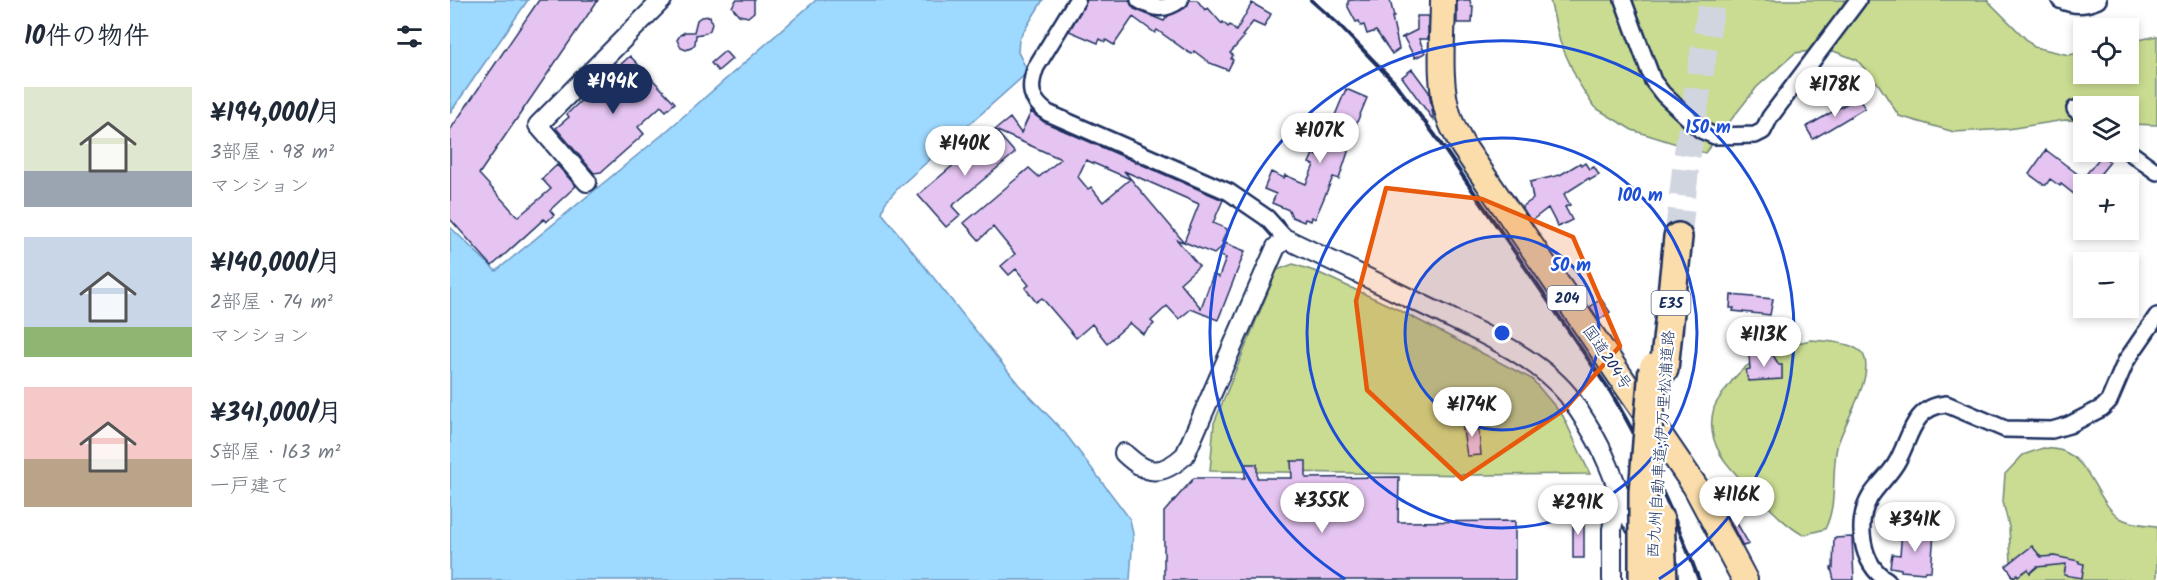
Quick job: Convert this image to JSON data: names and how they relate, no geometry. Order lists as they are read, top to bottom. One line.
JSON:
{"streets":{"highway":["204","E35","国道204号","西九州自動車道;伊万里松浦道路"]},"page":{"heading":"10件の物件","map_buttons":["+","−"],"price":["¥194K","¥178K","¥107K","¥140K","¥113K","¥174K","¥116K","¥355K","¥291K","¥341K"],"list":[{"name":"¥194,000/月","note":"3部屋 · 98 m² · マンション"},{"name":"¥140,000/月","note":"2部屋 · 74 m² · マンション"},{"name":"¥341,000/月","note":"5部屋 · 163 m² · 一戸建て"}]},"rings":["150 m","100 m","50 m"]}
